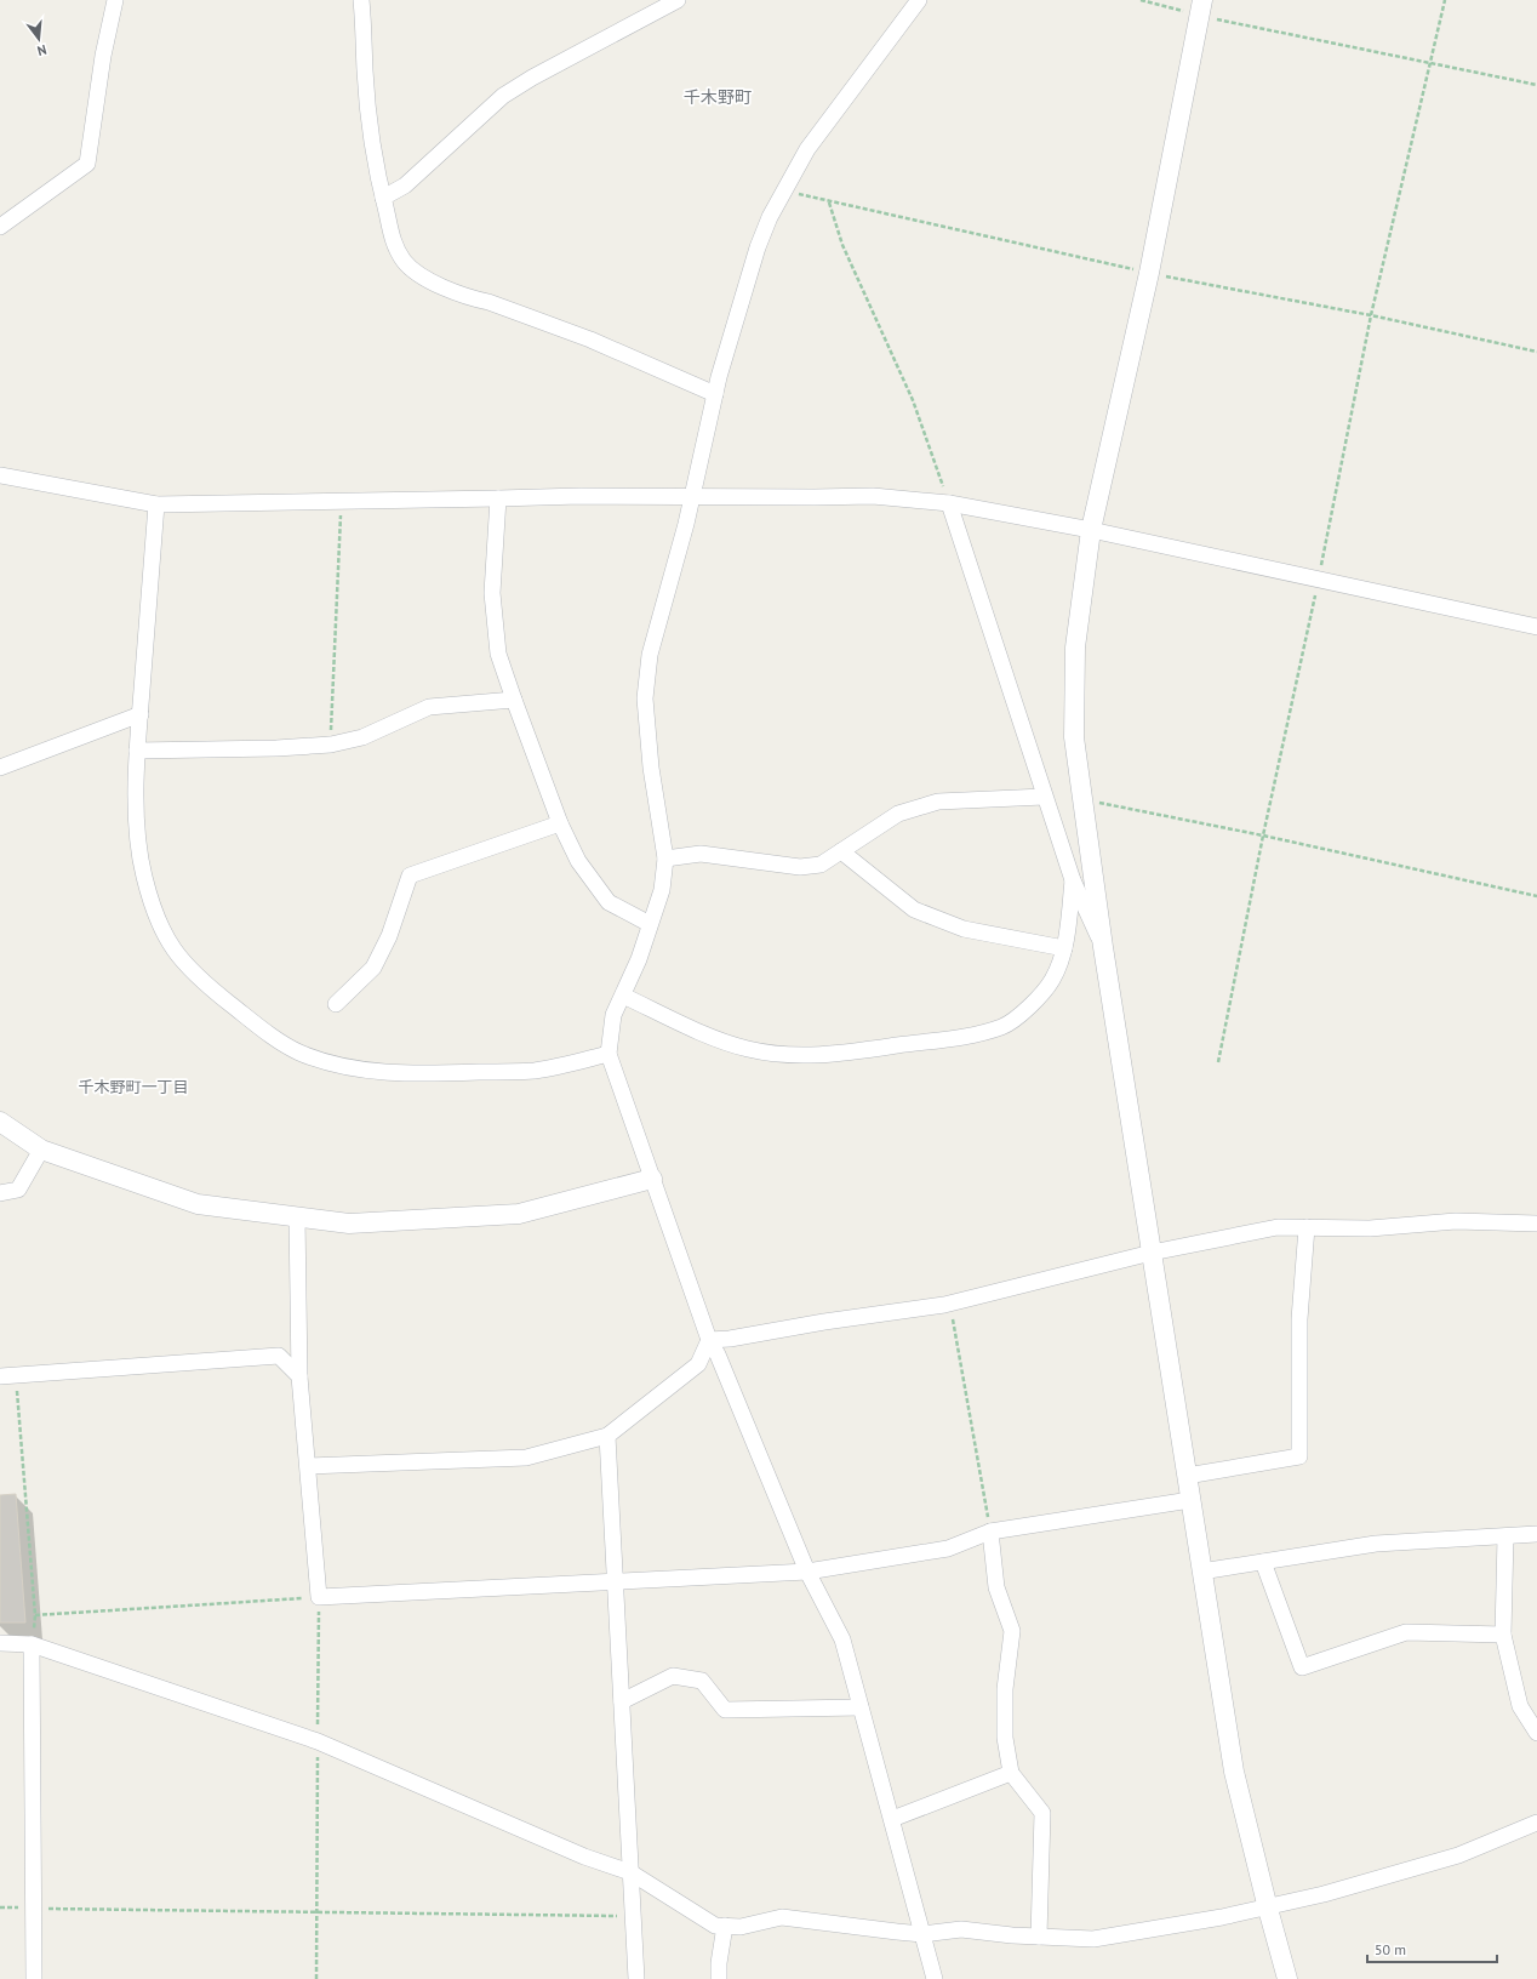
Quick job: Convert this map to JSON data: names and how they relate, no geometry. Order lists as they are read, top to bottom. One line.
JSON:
{"districts":["千木野町","千木野町一丁目"],"scale_bar":"50 m","north":"bottom"}
